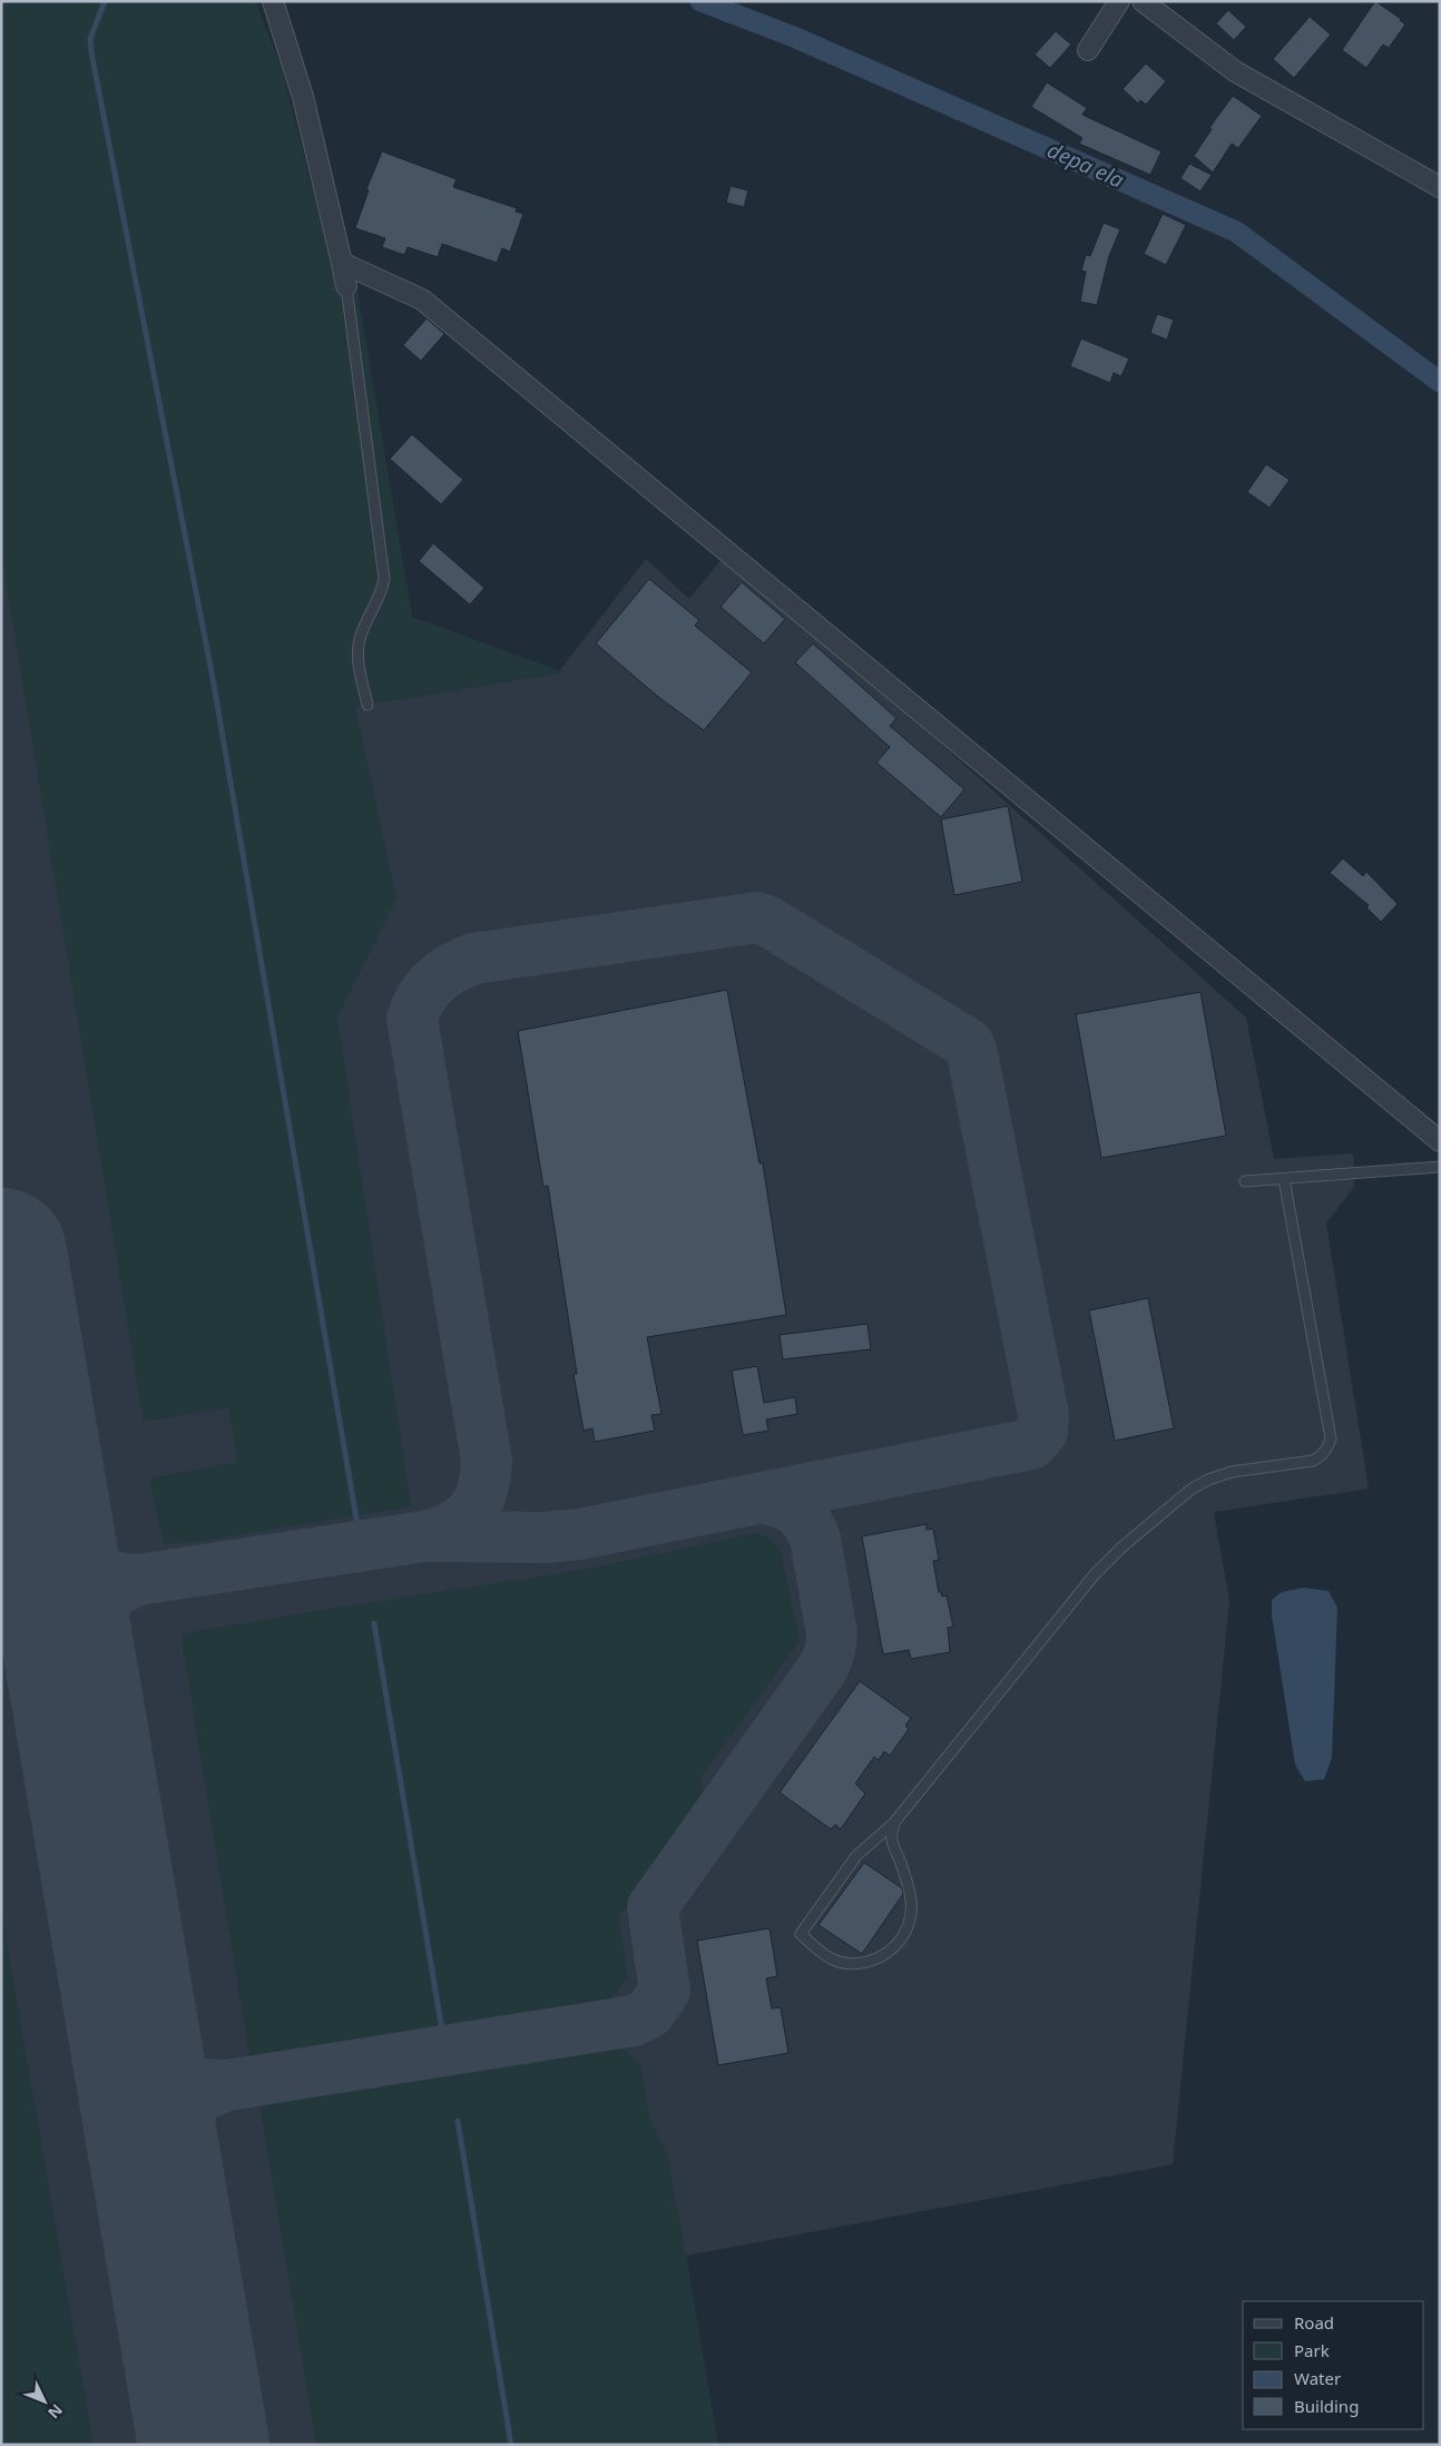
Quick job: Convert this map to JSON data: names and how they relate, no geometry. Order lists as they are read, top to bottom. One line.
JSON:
{"water":["depa ela"],"legend":["Road","Park","Water","Building"],"north":"bottom right"}
